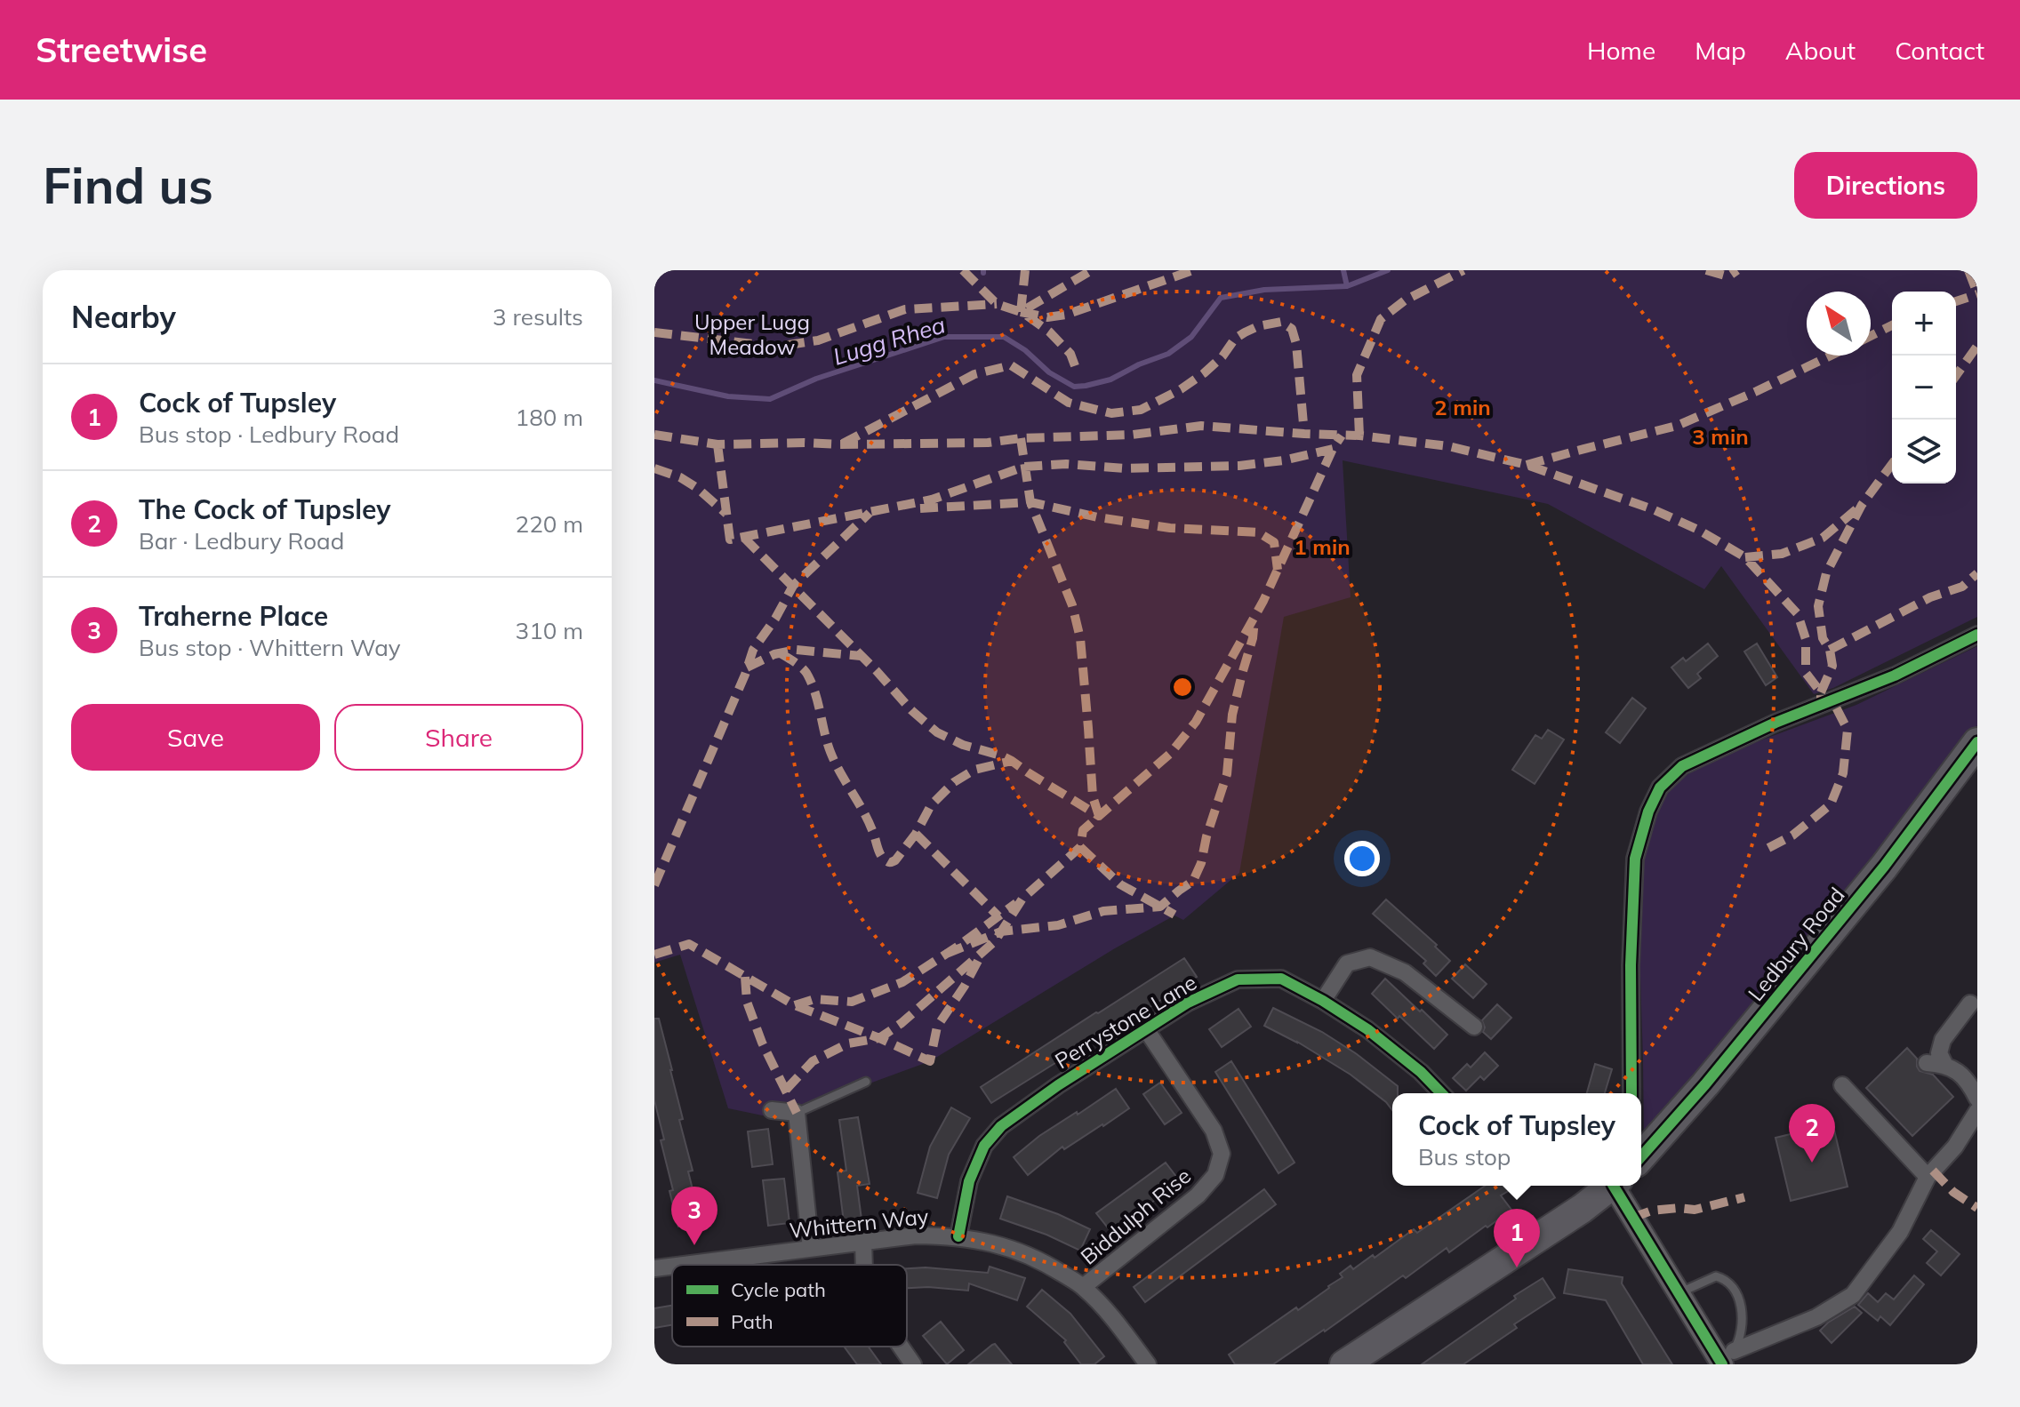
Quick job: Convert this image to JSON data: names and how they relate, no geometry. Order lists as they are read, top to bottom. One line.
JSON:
{"streets":{"highway":["Ledbury Road"],"street":["Perrystone Lane","Biddulph Rise","Whittern Way"]},"crossings":[["Perrystone Lane","Biddulph Rise"],["Perrystone Lane","Whittern Way"],["Biddulph Rise","Whittern Way"]],"water":["Lugg Rhea"],"parks":["Upper Lugg Meadow"],"legend":["Cycle path","Path"],"north":"top left","page":{"header":"Streetwise","nav":["Home","Map","About","Contact"],"buttons":["Directions",["Save","Share"]],"title":"Find us","heading":["Nearby","3 results"],"map_buttons":["+","−"],"list":[{"mark":"1","name":"Cock of Tupsley","note":"Bus stop · Ledbury Road","value":"180 m"},{"mark":"2","name":"The Cock of Tupsley","note":"Bar · Ledbury Road","value":"220 m"},{"mark":"3","name":"Traherne Place","note":"Bus stop · Whittern Way","value":"310 m"}],"popup":["Cock of Tupsley","Bus stop"],"pins":["2","3","1"]},"rings":["2 min","3 min","1 min"]}
